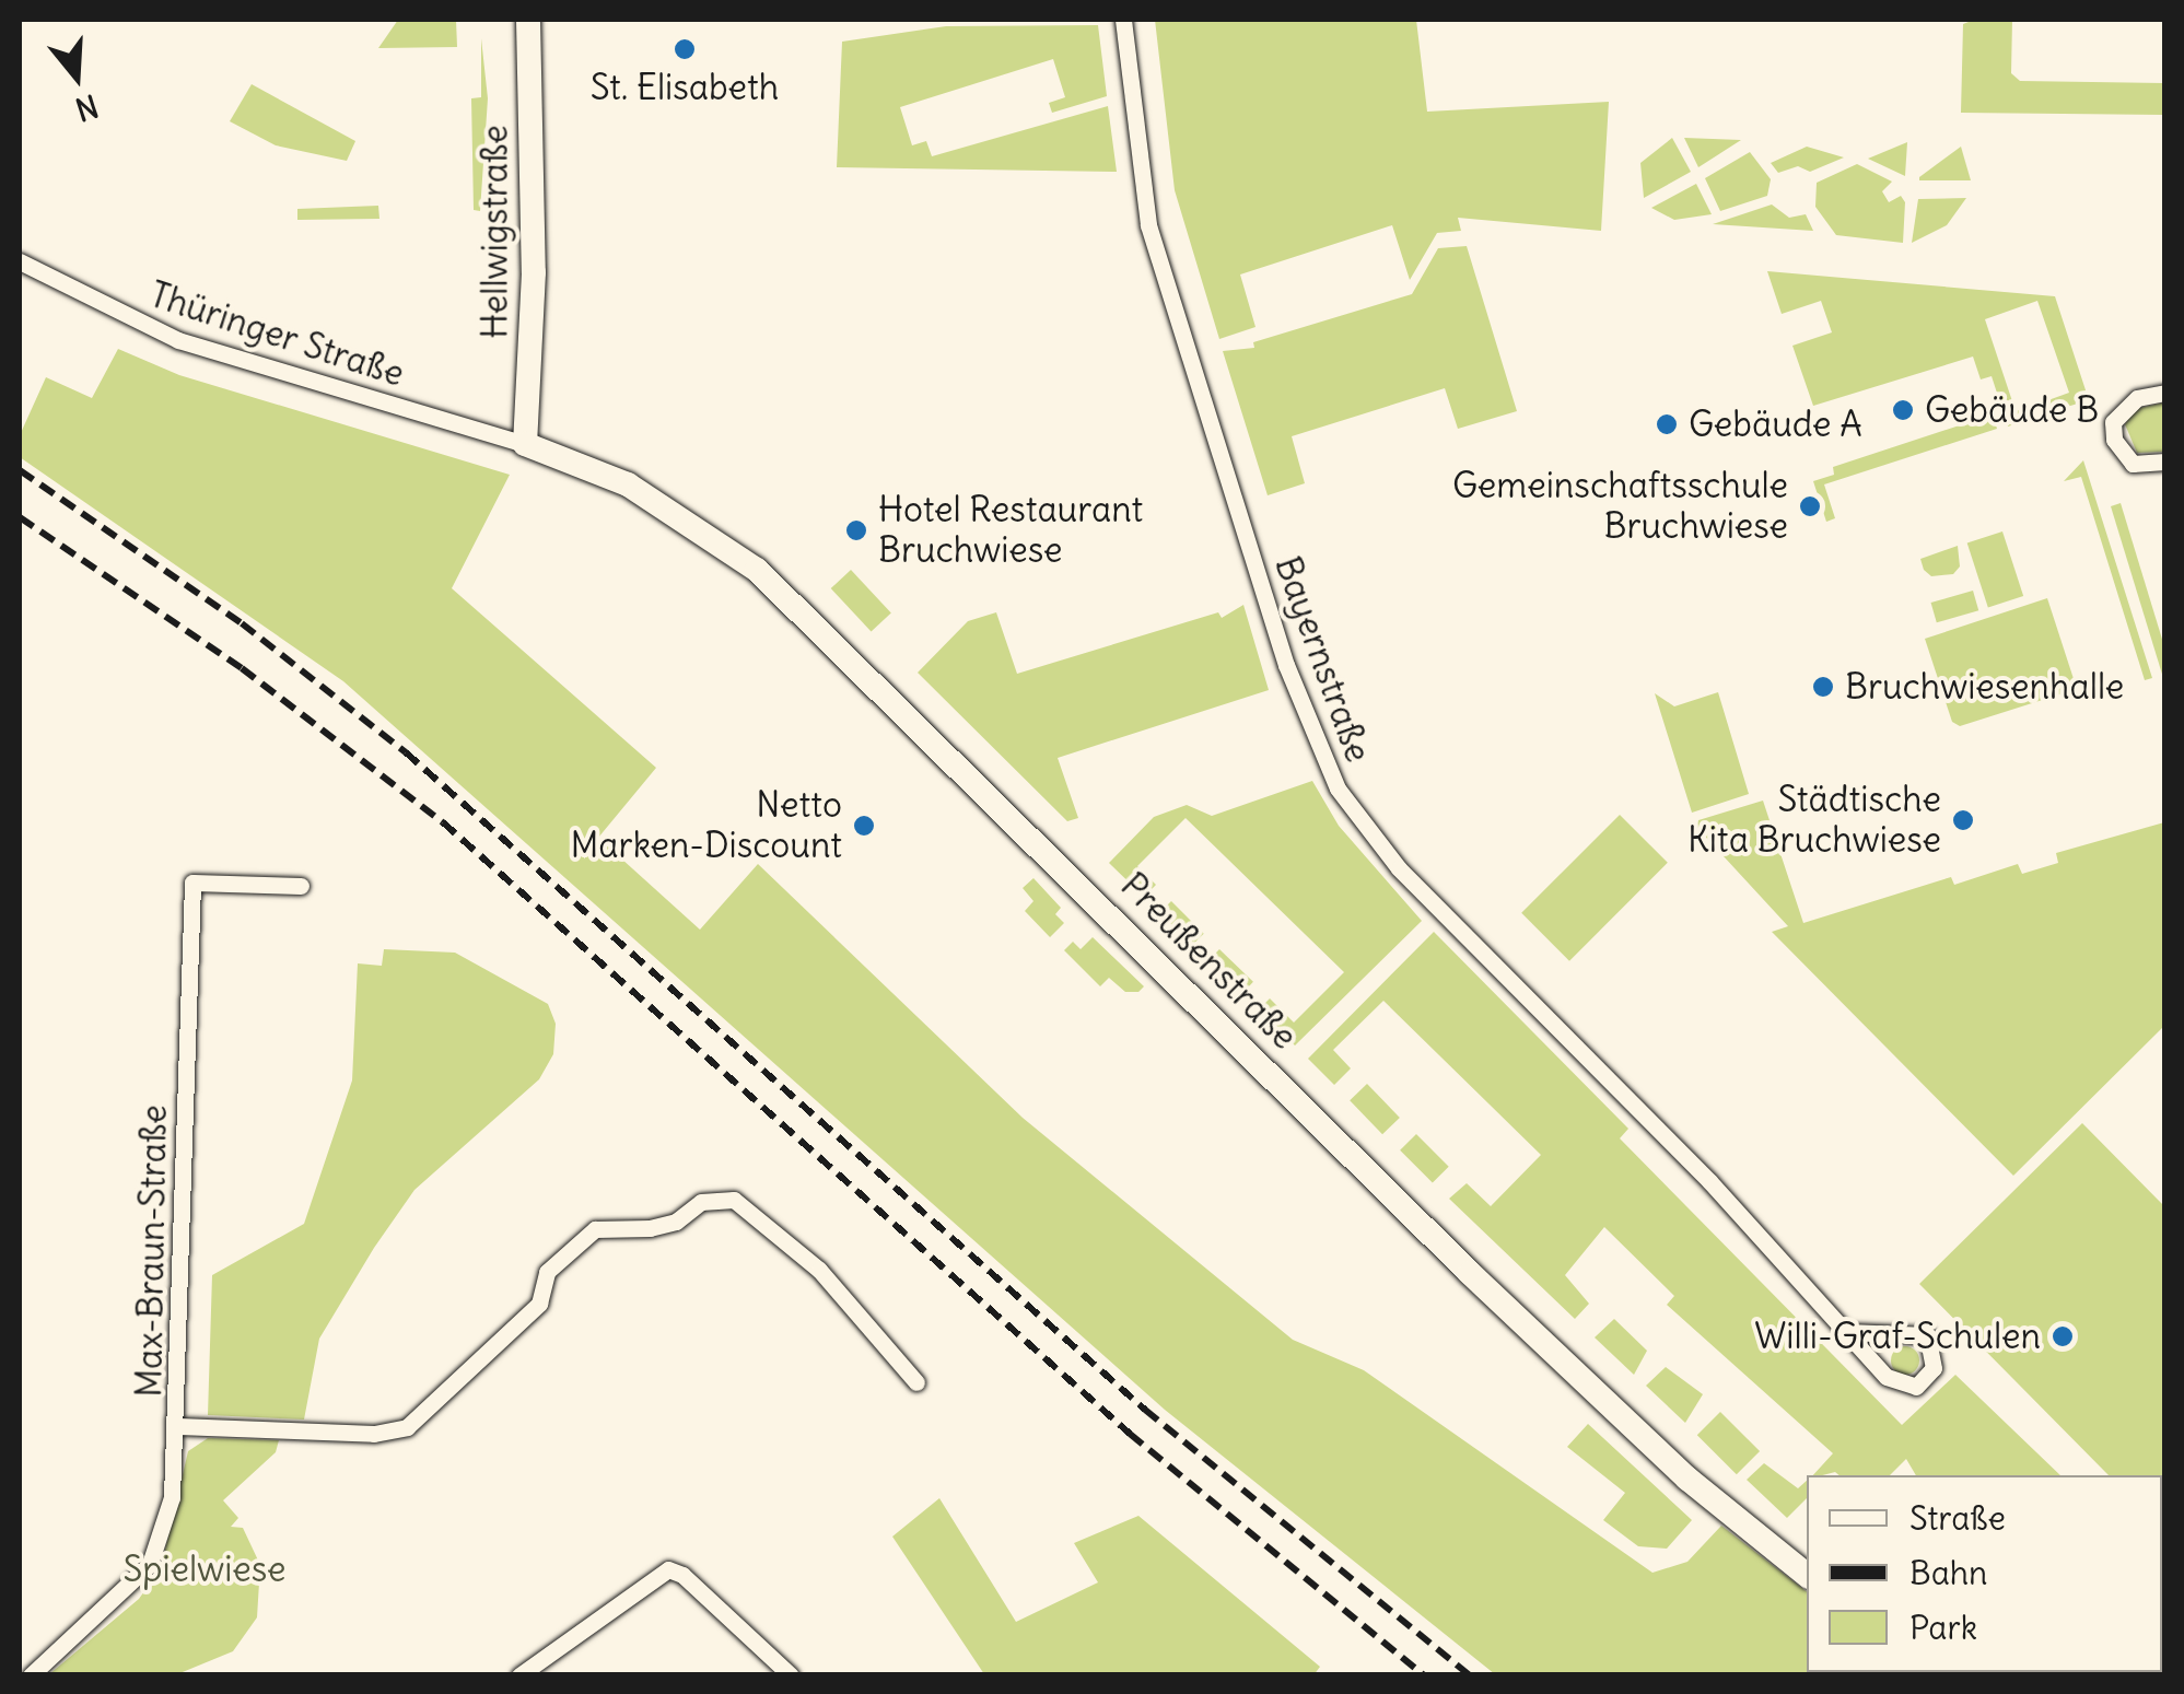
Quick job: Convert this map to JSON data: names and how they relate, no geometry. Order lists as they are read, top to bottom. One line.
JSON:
{"streets":{"street":["Hellwigstraße","Thüringer Straße","Bayernstraße","Preußenstraße","Max-Braun-Straße"]},"crossings":[["Hellwigstraße","Thüringer Straße"],["Hellwigstraße","Preußenstraße"],["Thüringer Straße","Preußenstraße"]],"parks":["Spielwiese"],"places":["St. Elisabeth","Gebäude B","Gebäude A","Gemeinschaftsschule Bruchwiese","Hotel Restaurant Bruchwiese","Bruchwiesenhalle","Städtische Kita Bruchwiese","Netto Marken-Discount","Willi-Graf-Schulen"],"legend":["Straße","Bahn","Park"],"north":"bottom"}
